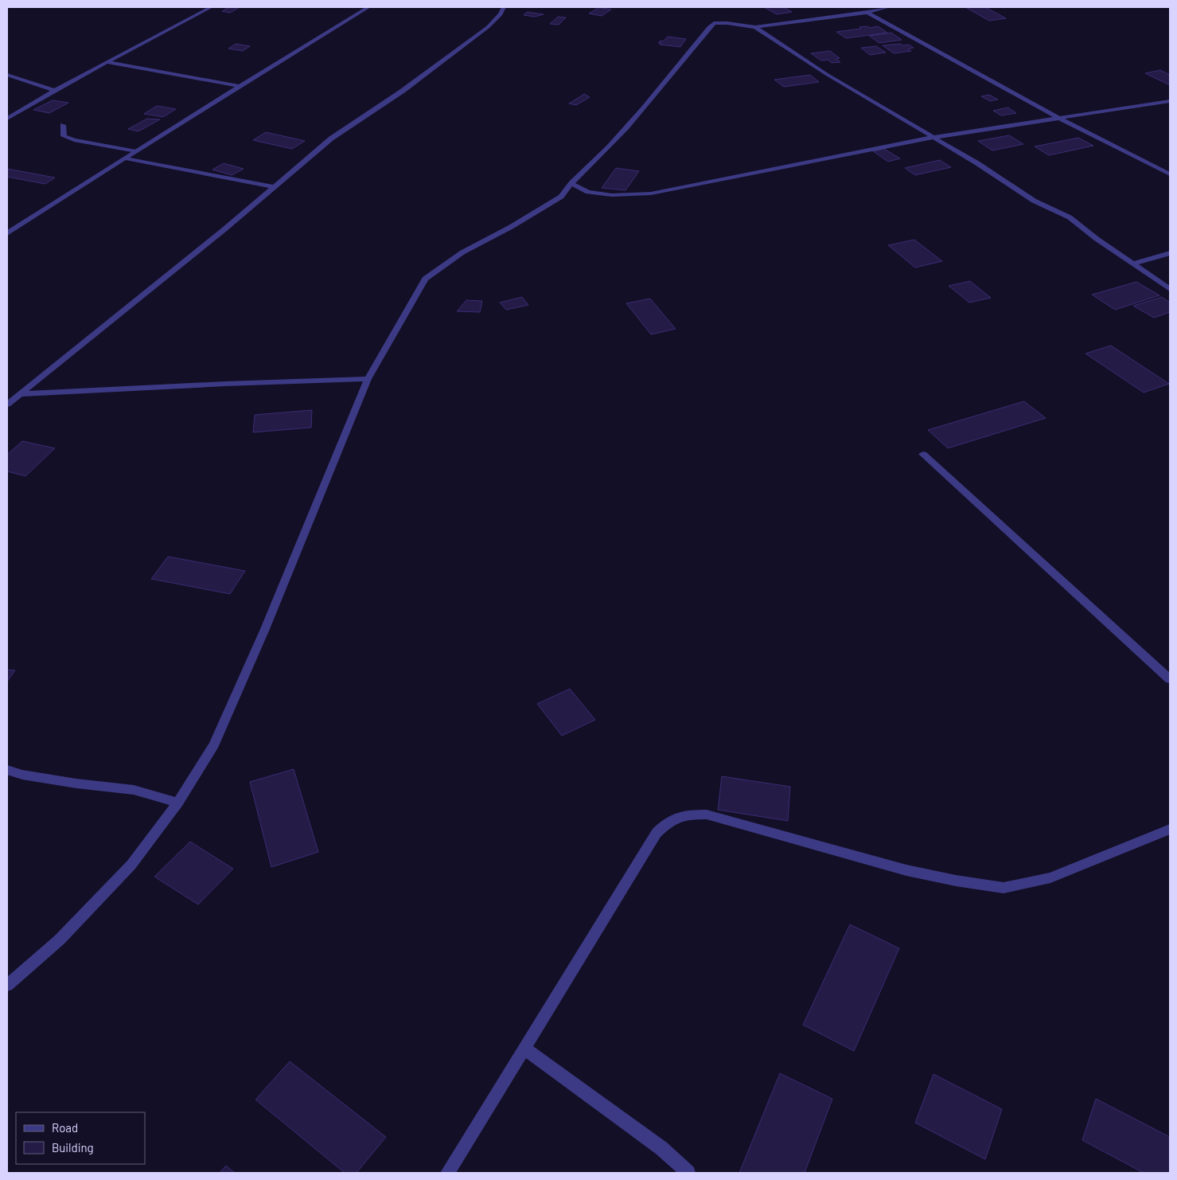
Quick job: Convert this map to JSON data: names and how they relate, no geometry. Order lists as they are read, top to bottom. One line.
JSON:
{"legend":["Road","Building"]}
